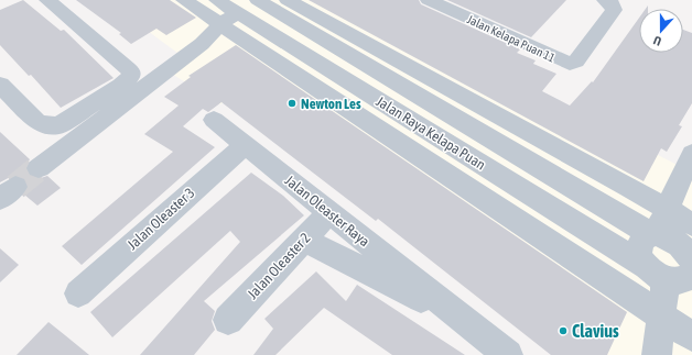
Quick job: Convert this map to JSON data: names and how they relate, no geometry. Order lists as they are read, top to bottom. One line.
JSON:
{"streets":{"street":["Jalan Kelapa Puan 11","Jalan Raya Kelapa Puan","Jalan Oleaster Raya","Jalan Oleaster 3","Jalan Oleaster 2"]},"crossings":[["Jalan Oleaster Raya","Jalan Oleaster 3"],["Jalan Oleaster Raya","Jalan Oleaster 2"]],"places":["Newton Les","Clavius"],"north":"bottom"}
